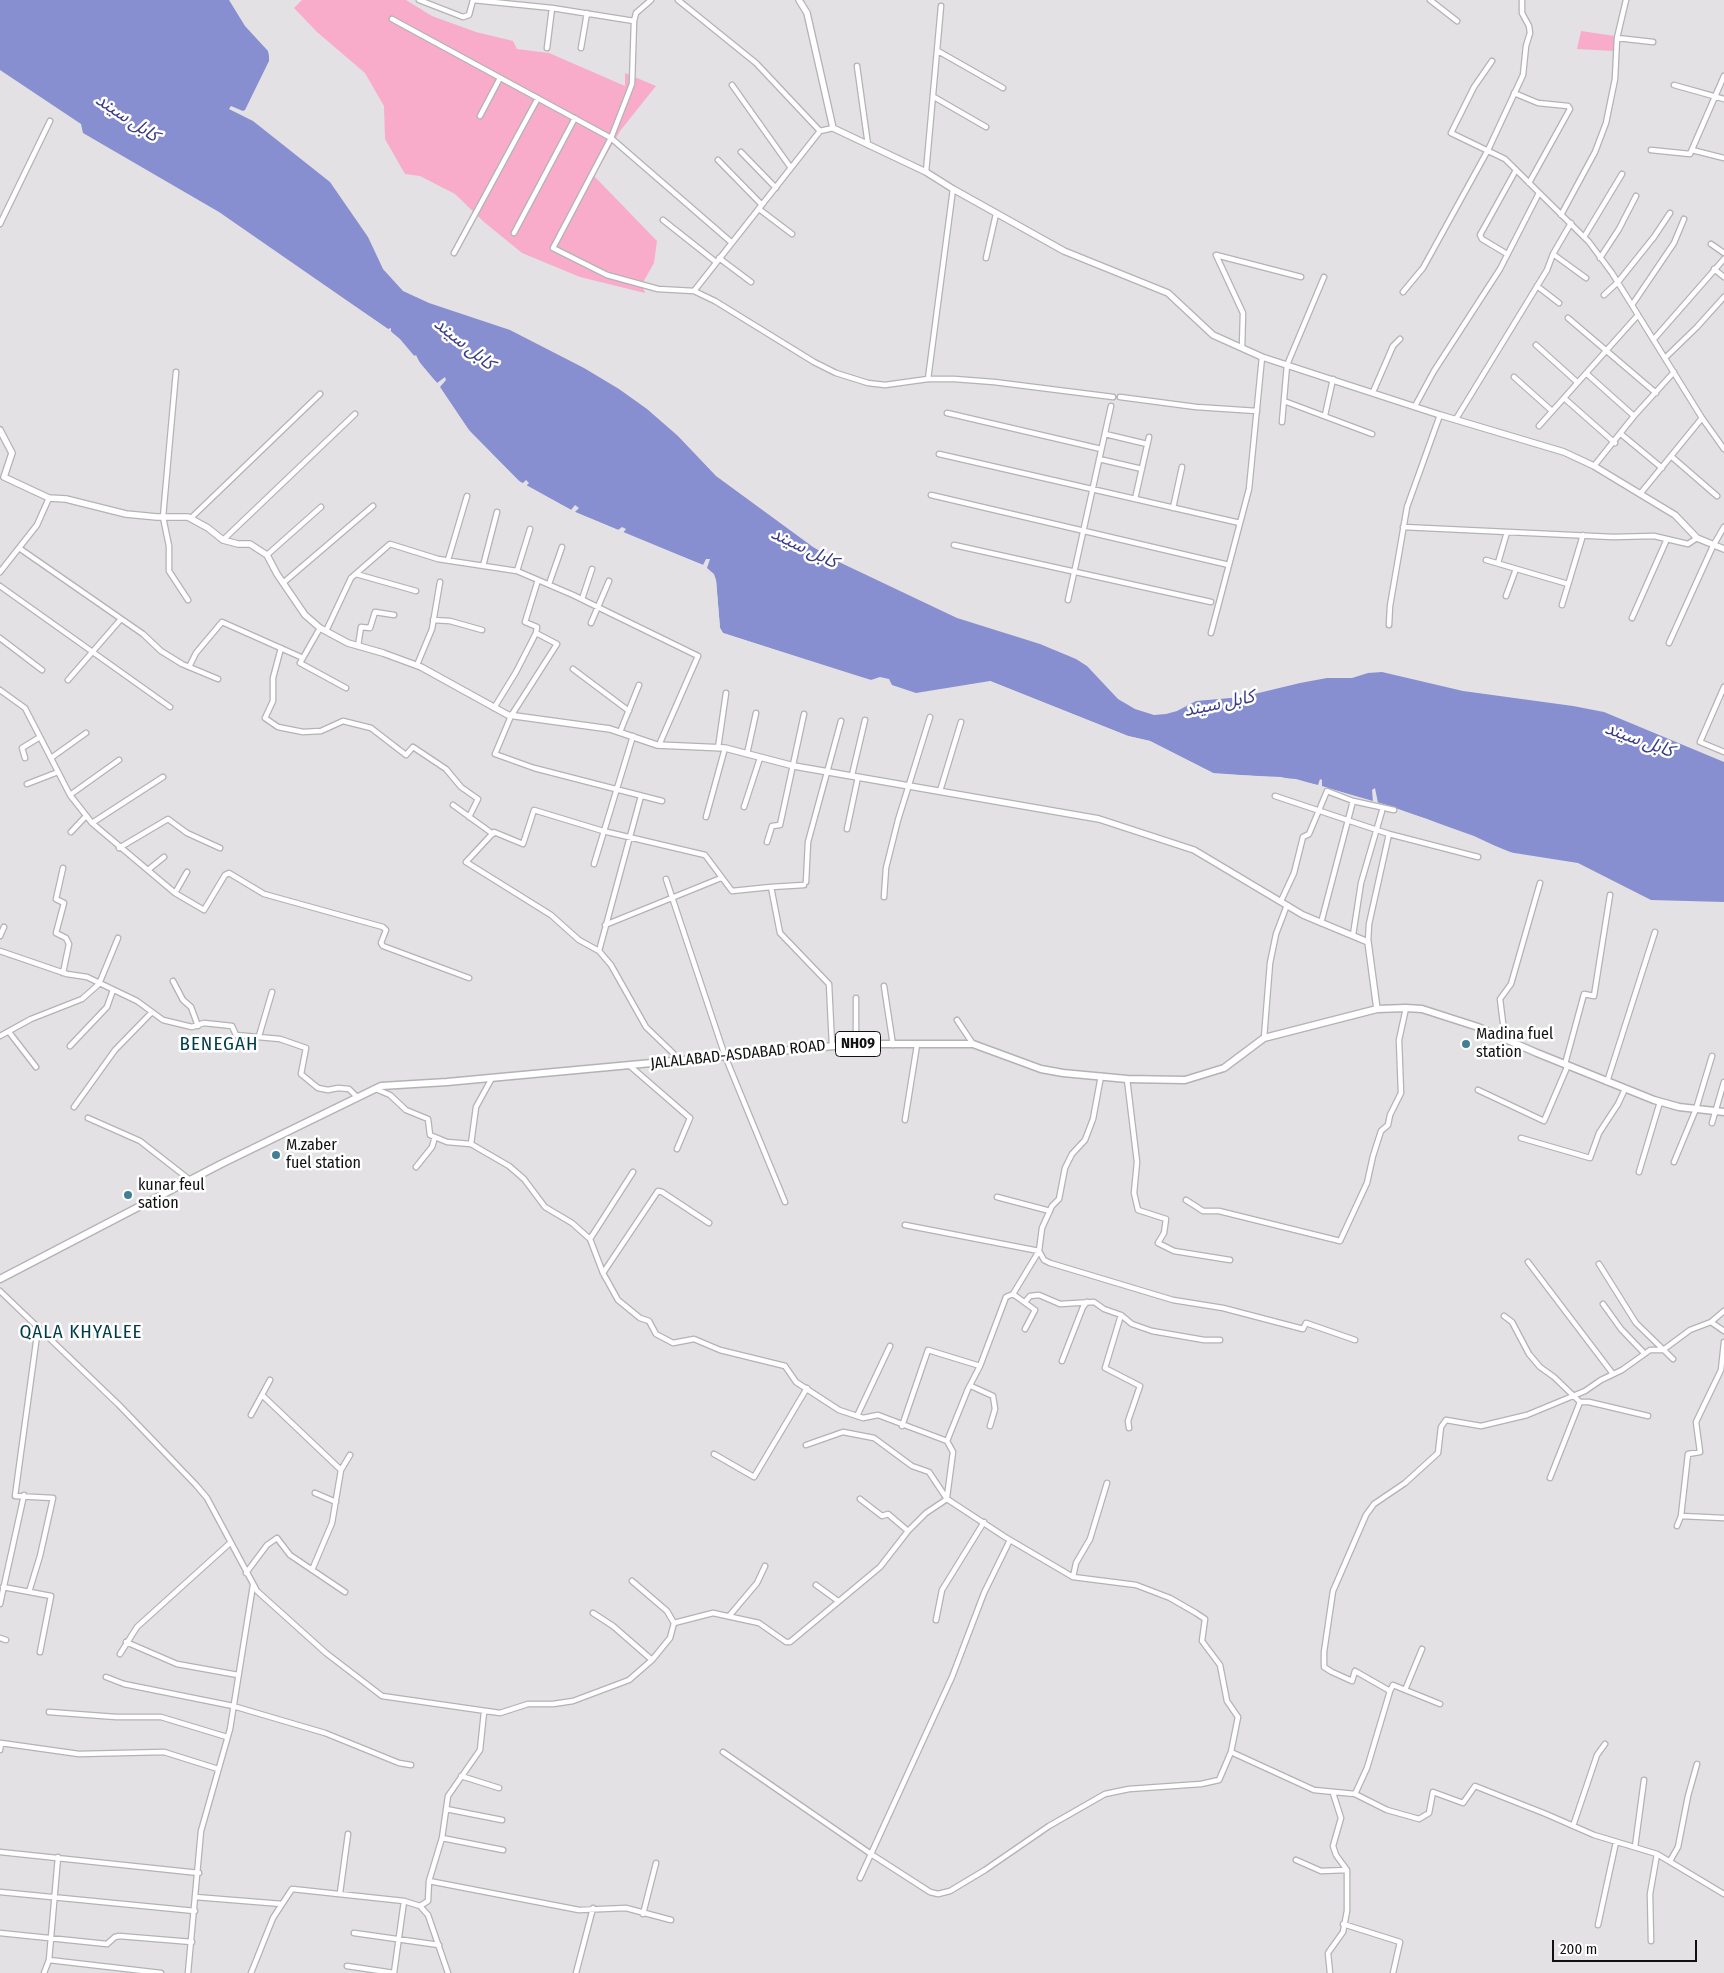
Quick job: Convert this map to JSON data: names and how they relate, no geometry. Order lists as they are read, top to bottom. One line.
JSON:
{"streets":{"main road":["NH09","JALALABAD-ASDABAD ROAD"]},"districts":["BENEGAH","QALA KHYALEE"],"water":["کابل سيند"],"places":["Madina fuel station","M.zaber fuel station","kunar feul sation"],"scale_bar":"200 m"}
